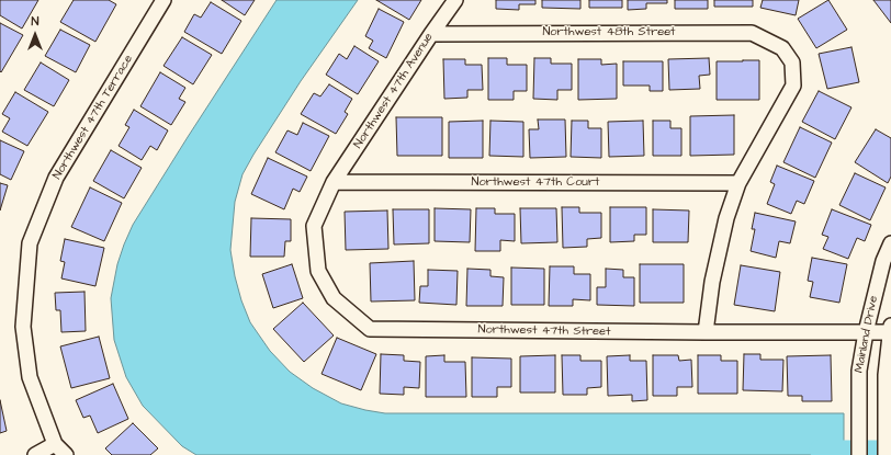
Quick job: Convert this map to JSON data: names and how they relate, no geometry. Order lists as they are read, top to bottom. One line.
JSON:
{"streets":{"street":["Northwest 48th Street","Northwest 47th Avenue","Northwest 47th Terrace","Northwest 47th Court","Northwest 47th Street","Mainland Drive"]},"crossings":[["Northwest 48th Street","Northwest 47th Avenue"],["Northwest 48th Street","Northwest 47th Court"],["Northwest 47th Avenue","Northwest 47th Court"],["Northwest 47th Avenue","Northwest 47th Street"],["Northwest 47th Court","Northwest 47th Street"],["Northwest 47th Street","Mainland Drive"]],"north":"top"}
